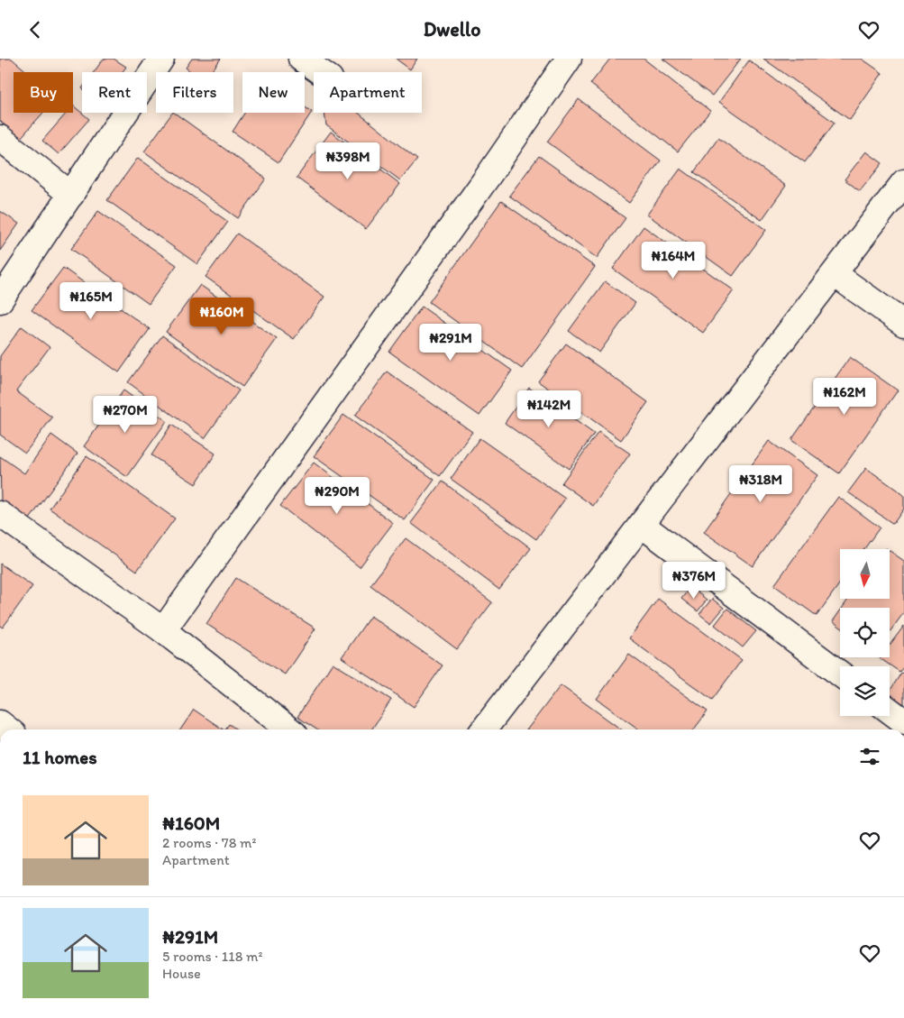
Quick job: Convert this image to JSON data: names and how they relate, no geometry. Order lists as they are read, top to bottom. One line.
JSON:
{"north":"bottom","page":{"header":"Dwello","chip":["Buy","Rent","Filters","New","Apartment"],"price":["₦398M","₦164M","₦165M","₦160M","₦291M","₦162M","₦142M","₦270M","₦318M","₦290M","₦376M"],"heading":"11 homes","list":[{"name":"₦160M","note":"2 rooms · 78 m² · Apartment"},{"name":"₦291M","note":"5 rooms · 118 m² · House"}]}}
